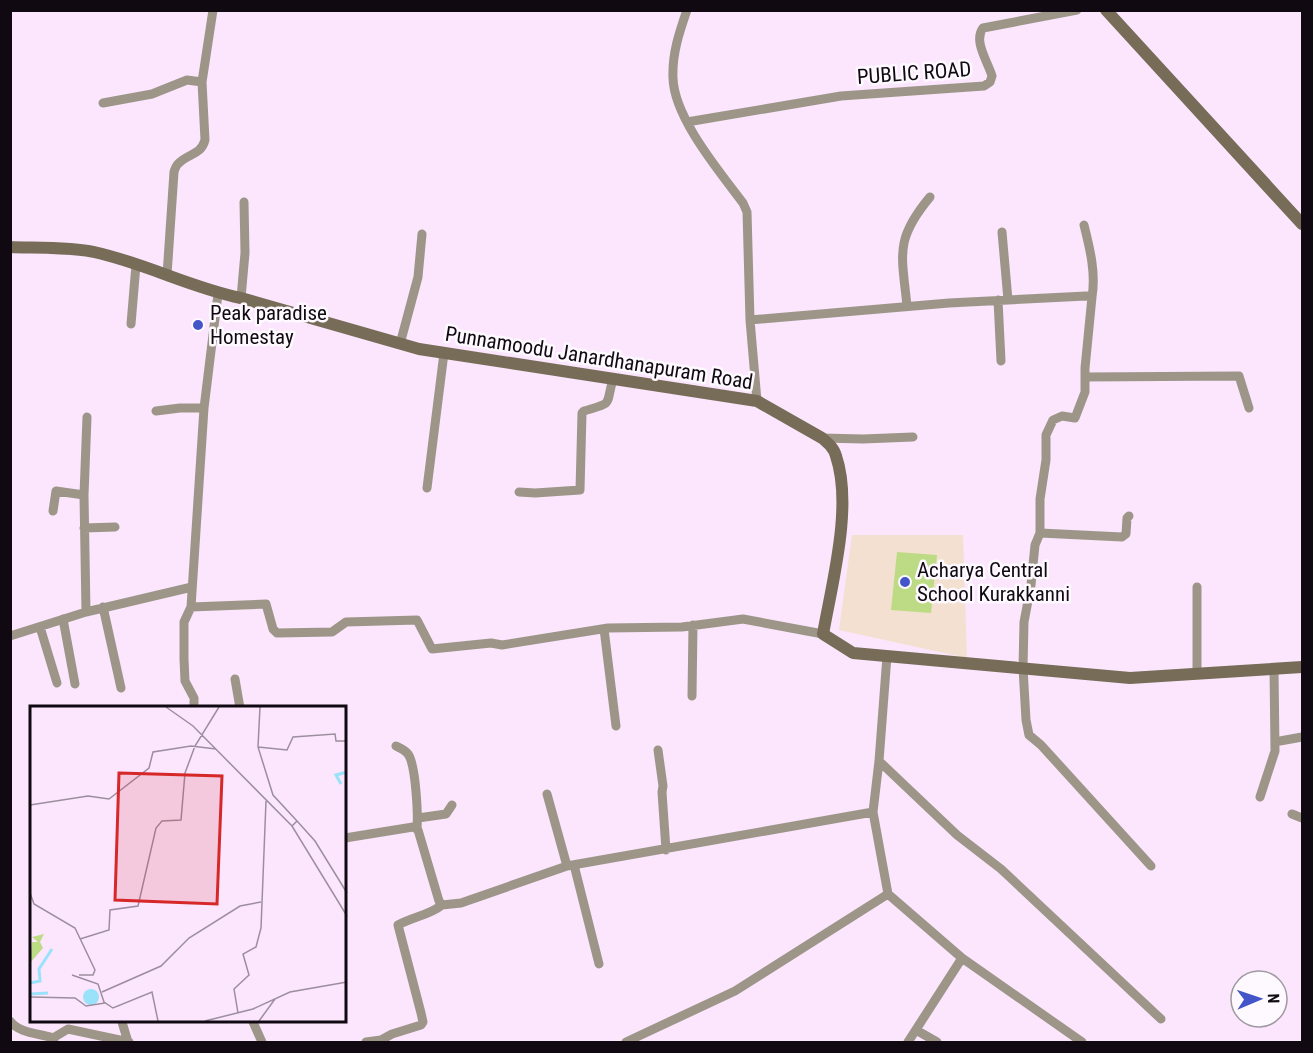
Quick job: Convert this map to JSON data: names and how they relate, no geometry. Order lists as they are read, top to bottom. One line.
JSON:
{"streets":{"main road":["Punnamoodu Janardhanapuram Road"],"street":["PUBLIC ROAD"]},"places":["Peak paradise Homestay","Acharya Central School Kurakkanni"],"north":"right"}
